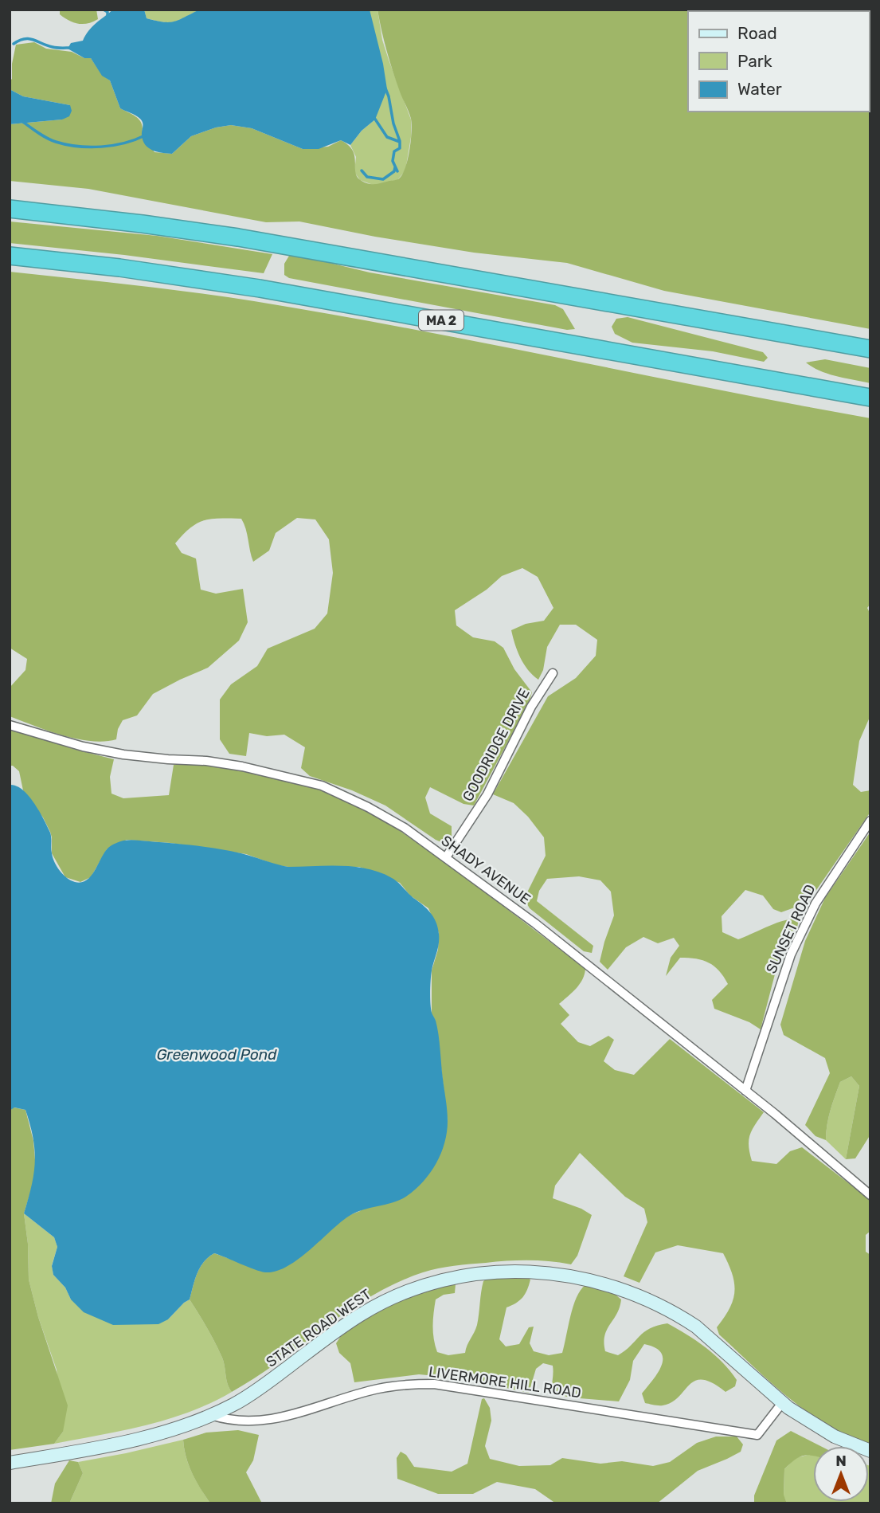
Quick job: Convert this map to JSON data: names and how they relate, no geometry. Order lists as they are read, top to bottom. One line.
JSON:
{"streets":{"highway":["MA 2"],"main road":["STATE ROAD WEST"],"street":["GOODRIDGE DRIVE","SHADY AVENUE","SUNSET ROAD","LIVERMORE HILL ROAD"]},"crossings":[["GOODRIDGE DRIVE","SHADY AVENUE"],["SHADY AVENUE","SUNSET ROAD"],["STATE ROAD WEST","LIVERMORE HILL ROAD"]],"water":["Greenwood Pond"],"legend":["Road","Park","Water"],"north":"top"}
